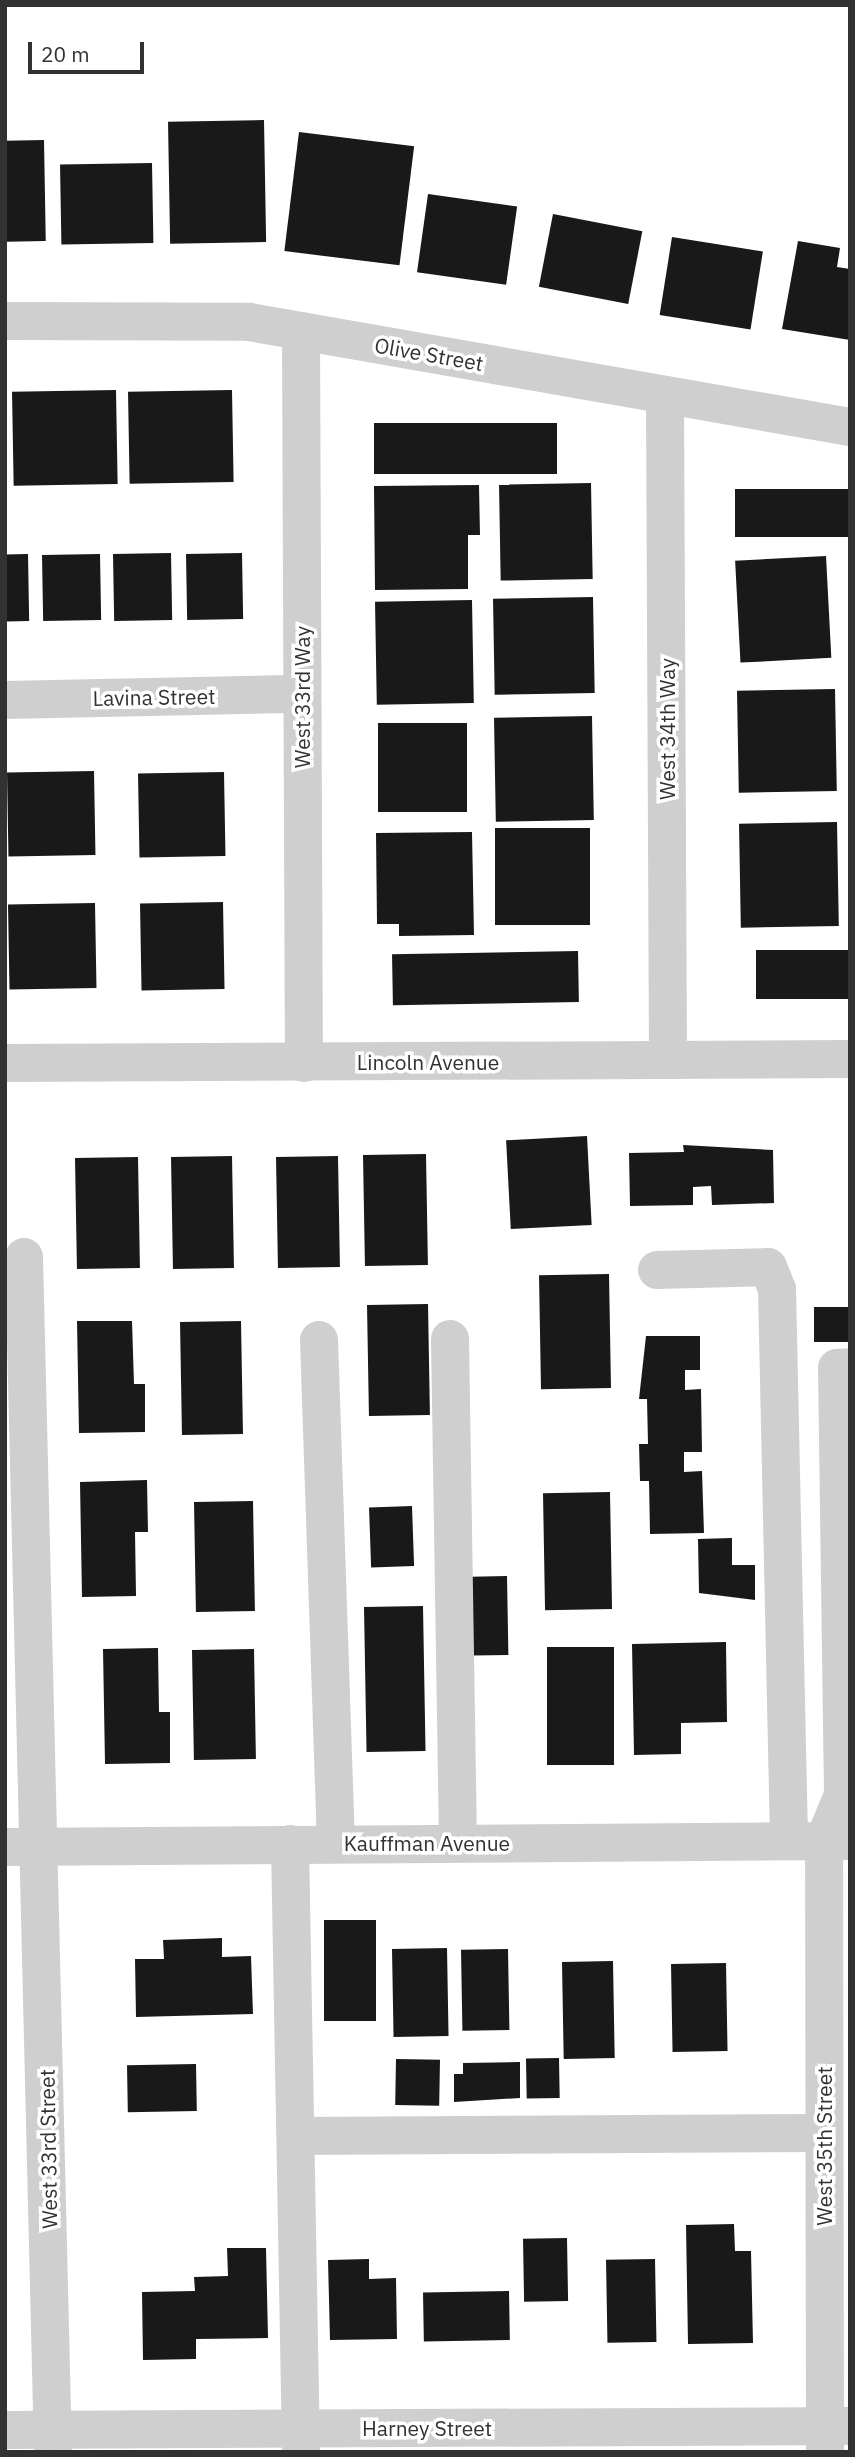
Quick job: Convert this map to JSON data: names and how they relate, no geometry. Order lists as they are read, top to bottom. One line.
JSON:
{"streets":{"street":["Olive Street","Lavina Street","West 33rd Way","West 34th Way","Lincoln Avenue","Kauffman Avenue","West 35th Street","West 33rd Street","Harney Street"]},"crossings":[["Olive Street","West 33rd Way"],["Olive Street","West 34th Way"],["Lavina Street","West 33rd Way"],["West 33rd Way","Lincoln Avenue"],["West 34th Way","Lincoln Avenue"],["Kauffman Avenue","West 35th Street"],["Kauffman Avenue","West 33rd Street"],["West 35th Street","Harney Street"],["West 33rd Street","Harney Street"]],"scale_bar":"20 m"}
